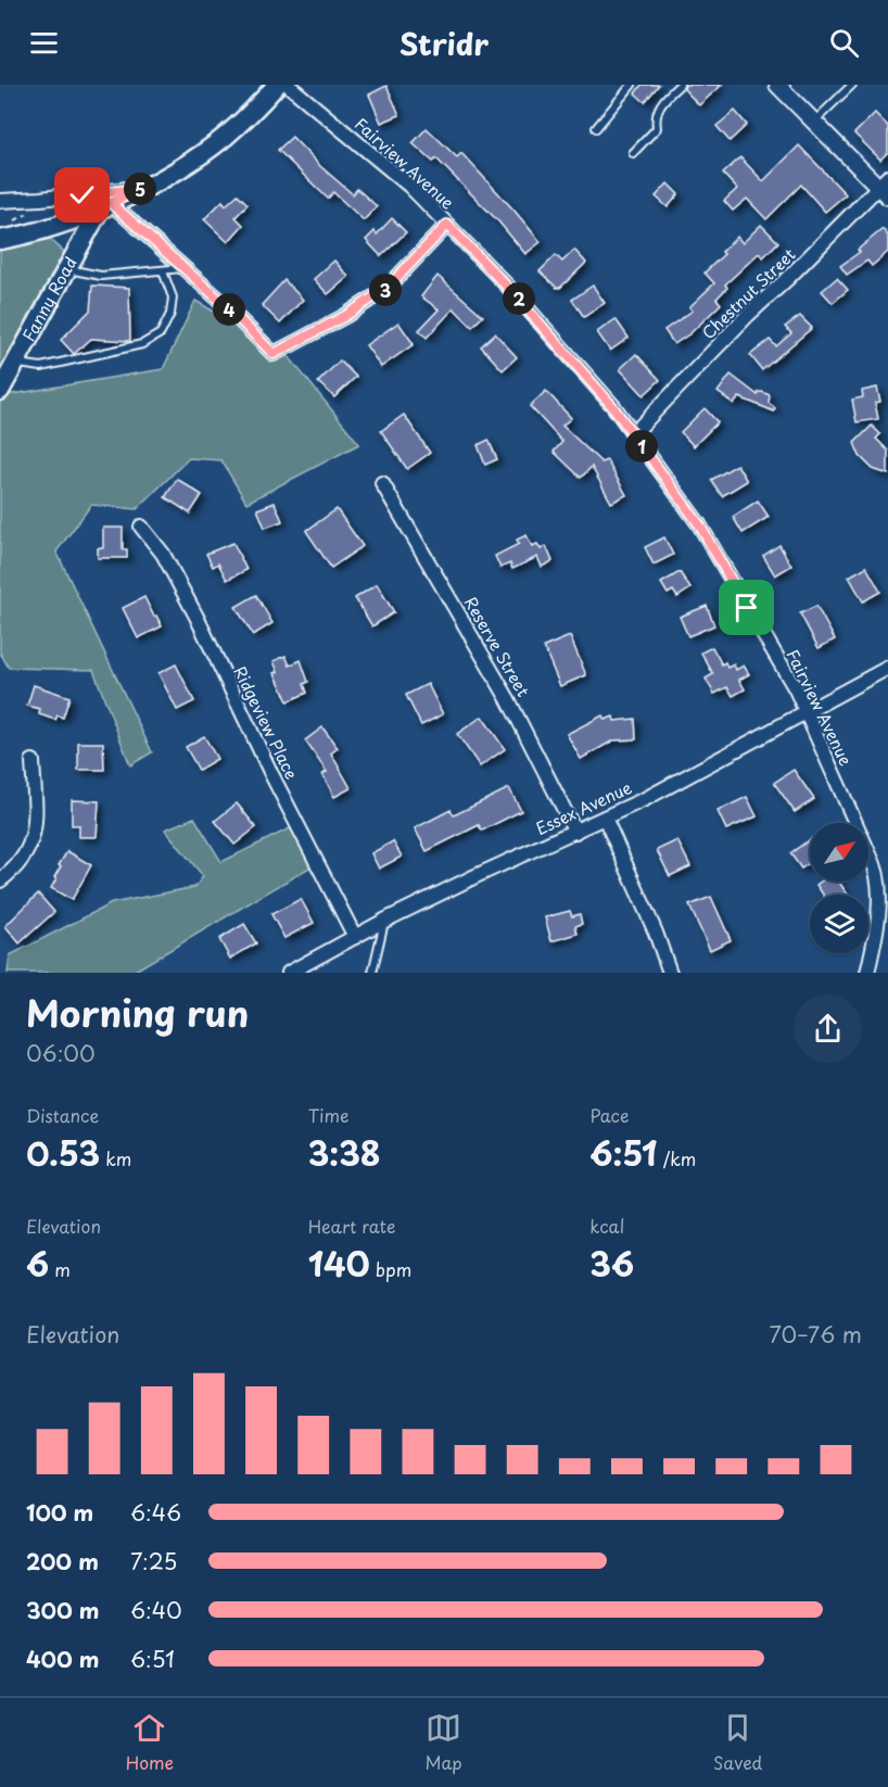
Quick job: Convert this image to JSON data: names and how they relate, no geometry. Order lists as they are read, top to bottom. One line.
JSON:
{"streets":{"main road":["Fanny Road"],"street":["Fairview Avenue","Chestnut Street","Reserve Street","Ridgeview Place","Essex Avenue"]},"crossings":[["Fairview Avenue","Chestnut Street"],["Fairview Avenue","Essex Avenue"],["Reserve Street","Essex Avenue"],["Ridgeview Place","Essex Avenue"]],"north":"top right","page":{"header":"Stridr","pins":["5","3","2","4","1"],"heading":["Morning run","06:00"],"stats":[["Distance","0.53 km"],["Time","3:38"],["Pace","6:51 /km"],["Elevation","6 m"],["Heart rate","140 bpm"],["kcal","36"]],"chart":["Elevation","70–76 m"],"list":[{"name":"100 m","note":"6:46"},{"name":"200 m","note":"7:25"},{"name":"300 m","note":"6:40"},{"name":"400 m","note":"6:51"}],"tabs":["Home","Map","Saved"]}}
